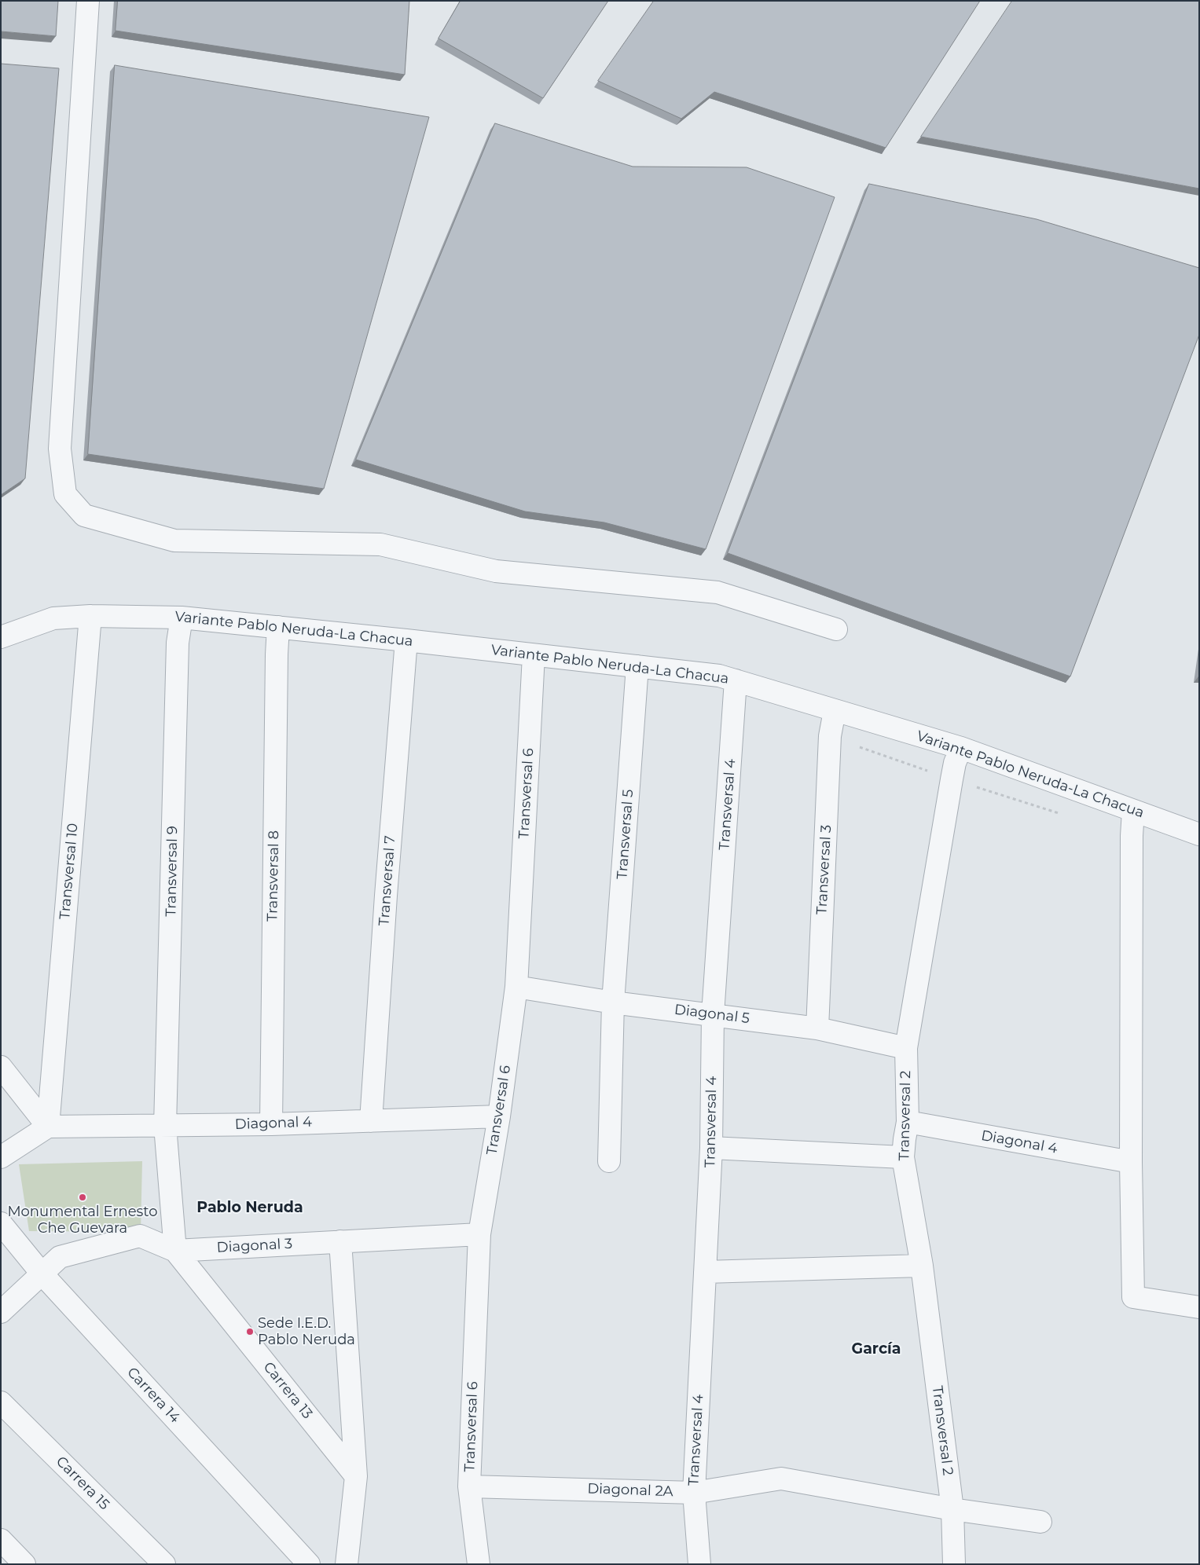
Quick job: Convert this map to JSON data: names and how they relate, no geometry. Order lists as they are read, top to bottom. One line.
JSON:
{"streets":{"street":["Variante Pablo Neruda-La Chacua","Transversal 6","Transversal 4","Transversal 5","Transversal 3","Transversal 10","Transversal 9","Transversal 8","Transversal 7","Diagonal 5","Transversal 2","Diagonal 4","Diagonal 3","Carrera 13","Carrera 14","Carrera 15","Diagonal 2A"]},"crossings":[["Variante Pablo Neruda-La Chacua","Transversal 6"],["Variante Pablo Neruda-La Chacua","Transversal 4"],["Variante Pablo Neruda-La Chacua","Transversal 5"],["Variante Pablo Neruda-La Chacua","Transversal 3"],["Variante Pablo Neruda-La Chacua","Transversal 10"],["Variante Pablo Neruda-La Chacua","Transversal 9"],["Variante Pablo Neruda-La Chacua","Transversal 8"],["Variante Pablo Neruda-La Chacua","Transversal 7"],["Variante Pablo Neruda-La Chacua","Transversal 2"],["Transversal 6","Diagonal 5"],["Transversal 6","Diagonal 4"],["Transversal 6","Diagonal 3"],["Transversal 6","Diagonal 2A"],["Transversal 4","Diagonal 5"],["Transversal 4","Diagonal 2A"],["Transversal 5","Diagonal 5"],["Transversal 3","Diagonal 5"],["Transversal 10","Diagonal 4"],["Transversal 9","Diagonal 4"],["Transversal 9","Diagonal 3"],["Transversal 9","Carrera 13"],["Transversal 8","Diagonal 4"],["Transversal 7","Diagonal 4"],["Diagonal 5","Transversal 2"],["Transversal 2","Diagonal 4"],["Transversal 2","Diagonal 2A"],["Diagonal 3","Carrera 13"],["Diagonal 3","Carrera 14"]],"districts":["Pablo Neruda","García"],"places":["Monumental Ernesto Che Guevara","Sede I.E.D. Pablo Neruda"]}
